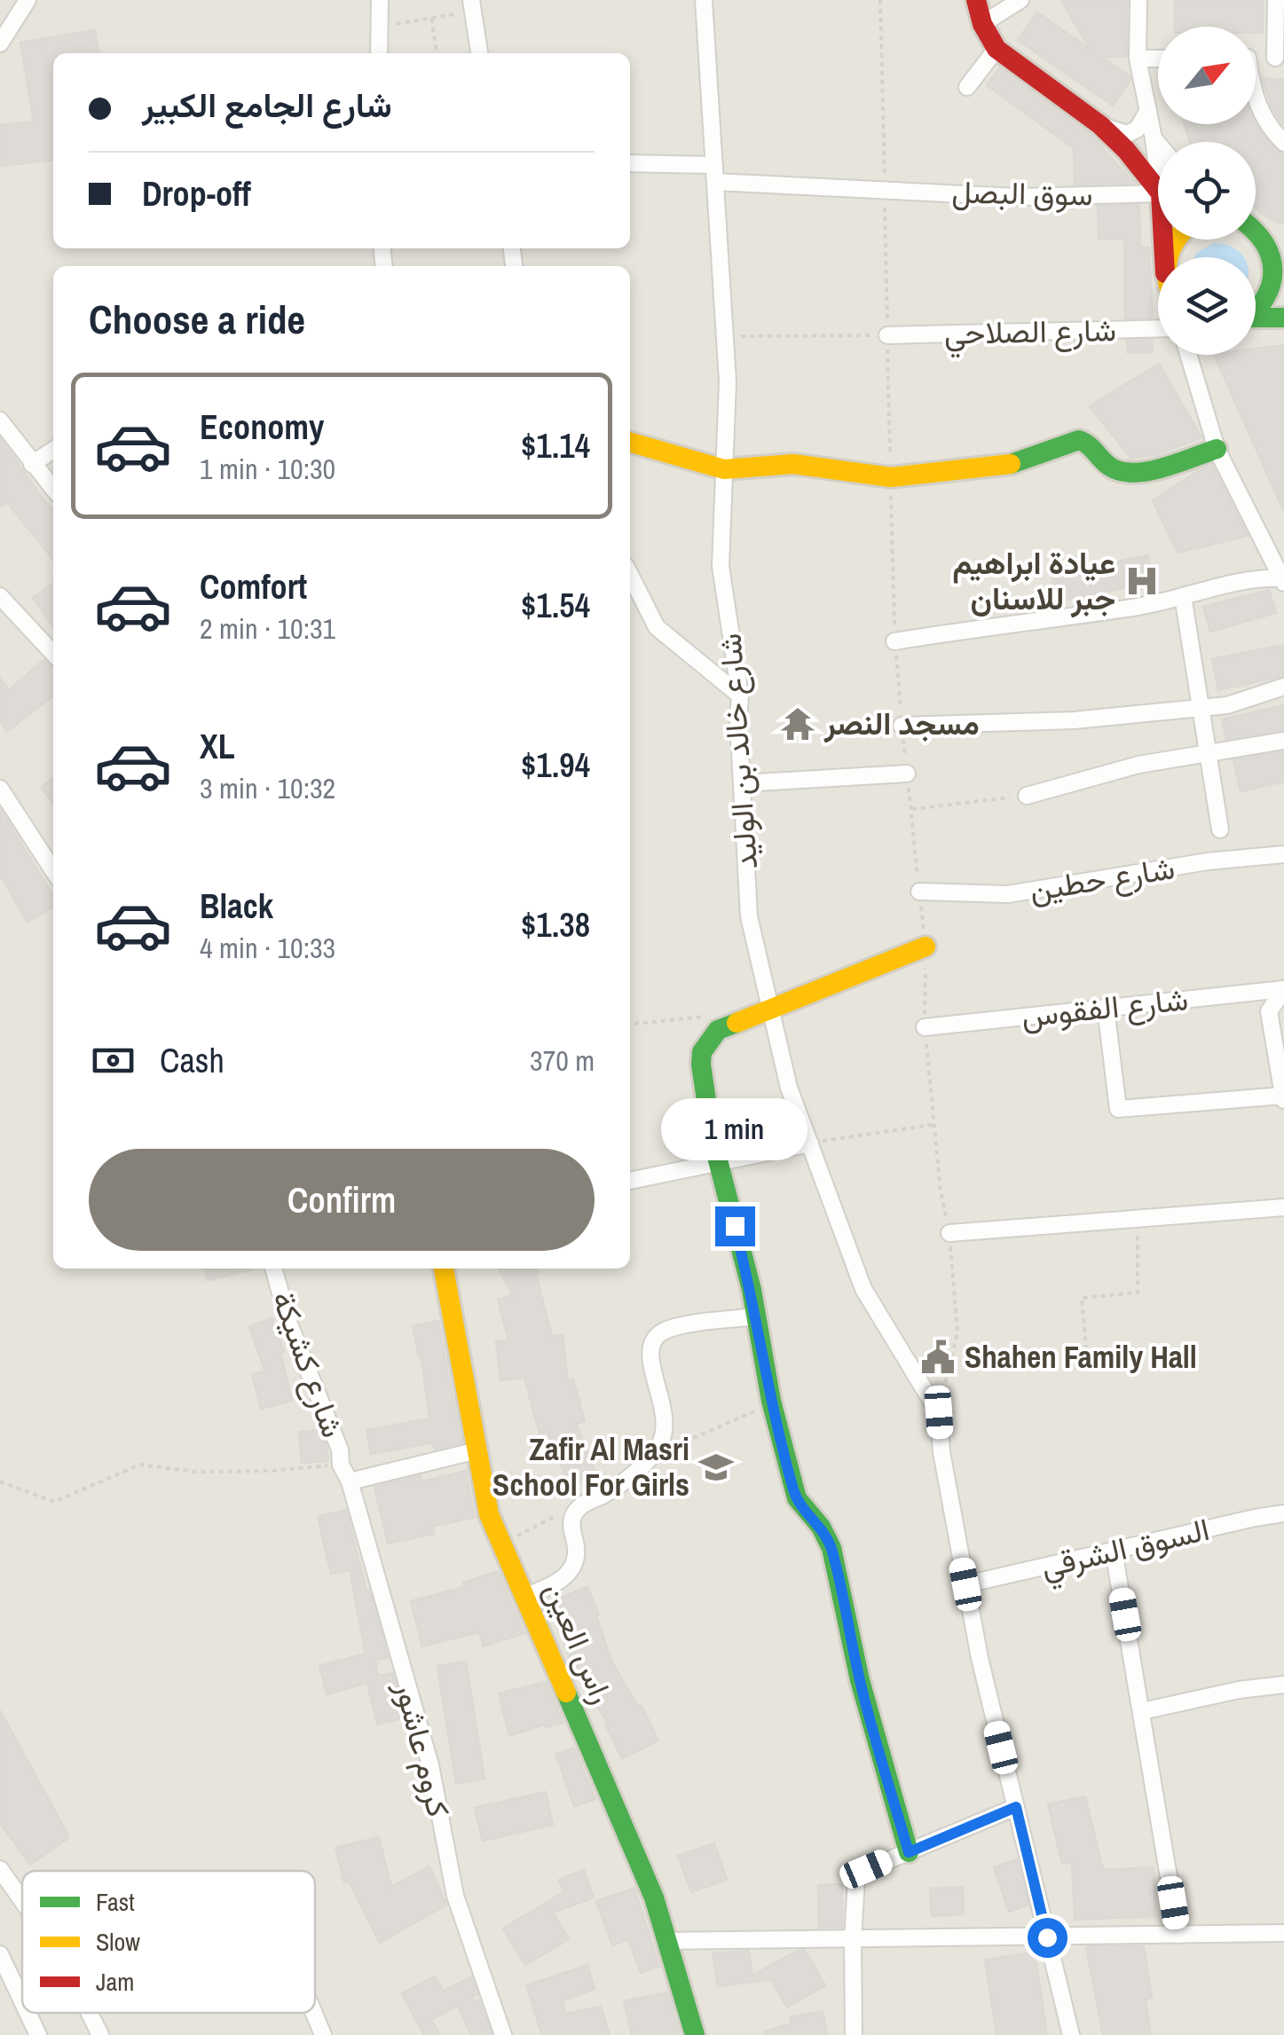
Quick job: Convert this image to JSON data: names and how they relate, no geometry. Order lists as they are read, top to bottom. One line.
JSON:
{"streets":{"street":["سوق البصل","شارع الصلاحي","شارع خالد بن الوليد","شارع حطين","شارع الفقوس","شارع كشيكة","السوق الشرقي","راس العين","كروم عاشور"]},"crossings":[["سوق البصل","شارع خالد بن الوليد"],["شارع خالد بن الوليد","السوق الشرقي"],["شارع كشيكة","كروم عاشور"]],"places":{"hospital":["عيادة ابراهيم جبر للاسنان"],"temple":["مسجد النصر"],"public building":["Shahen Family Hall"],"school or university":["Zafir Al Masri School For Girls"]},"legend":["Fast","Slow","Jam"],"north":"top right","page":{"banner":["شارع الجامع الكبير","Drop-off"],"heading":"Choose a ride","list":[{"name":"Economy","note":"1 min · 10:30","value":"$1.14"},{"name":"Comfort","note":"2 min · 10:31","value":"$1.54"},{"name":"XL","note":"3 min · 10:32","value":"$1.94"},{"name":"Black","note":"4 min · 10:33","value":"$1.38"}],"pay":["Cash","370 m"],"bubble":"1 min","buttons":"Confirm"}}
